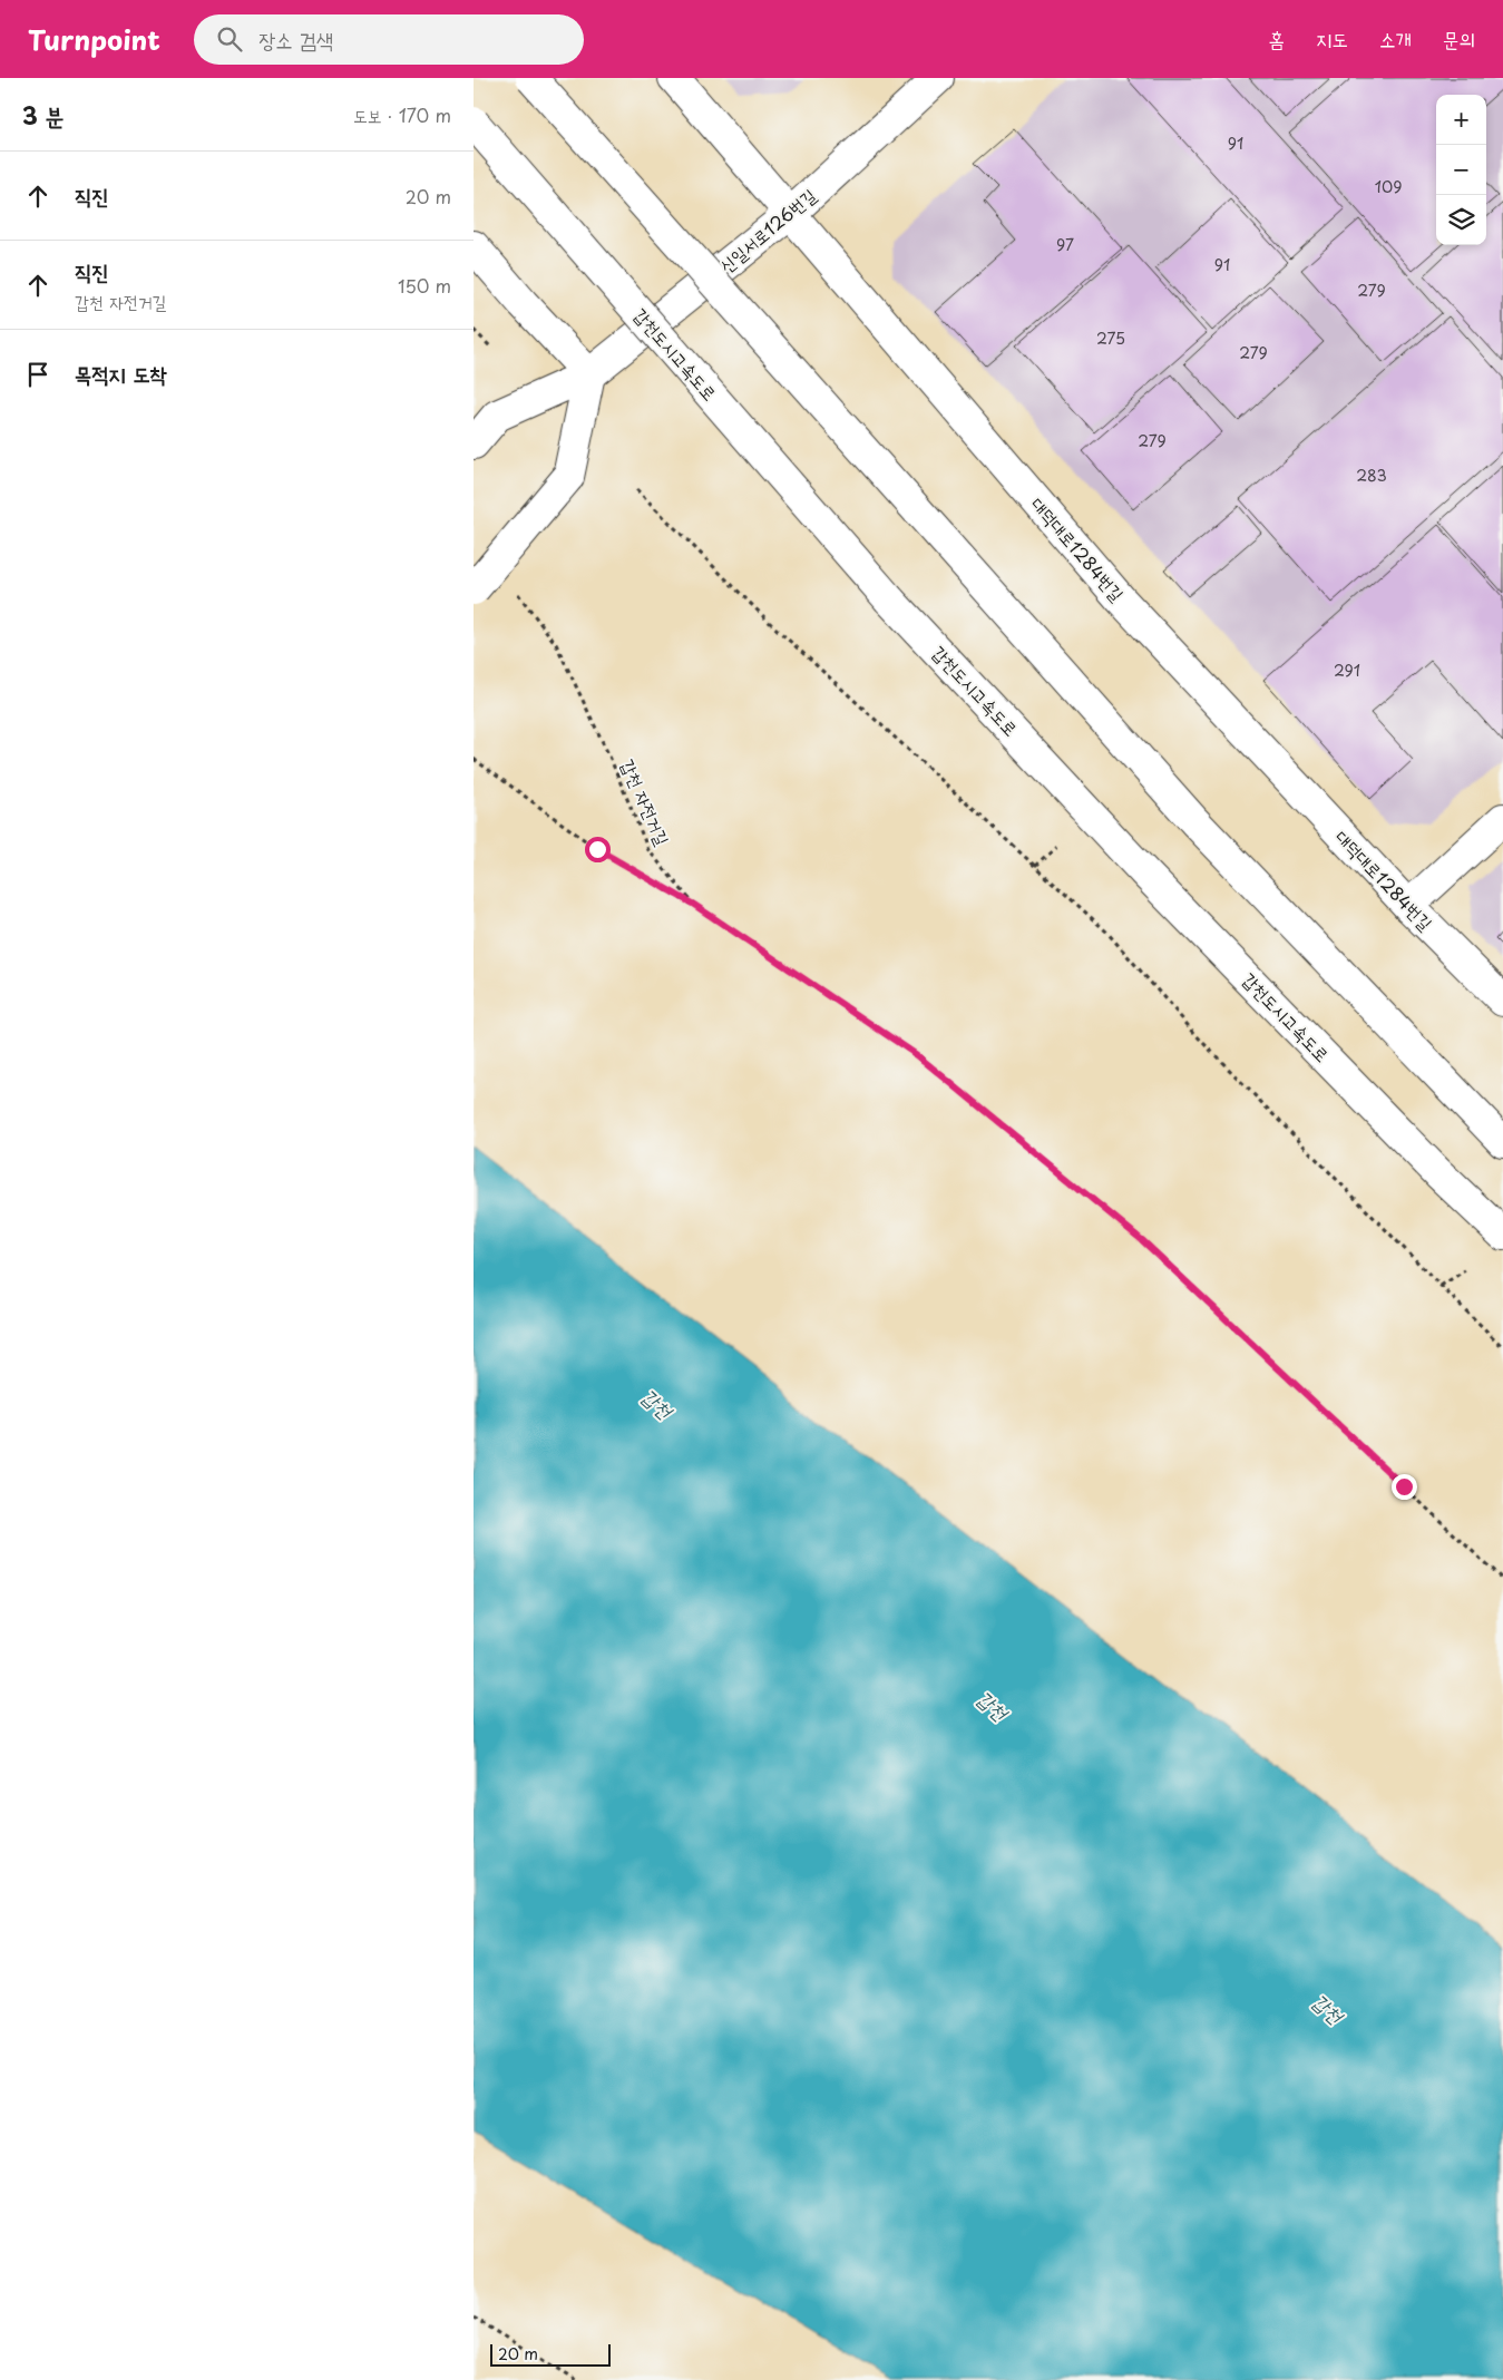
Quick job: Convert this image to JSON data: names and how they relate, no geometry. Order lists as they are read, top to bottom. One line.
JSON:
{"streets":{"main road":["신일서로126번길","갑천도시고속도로","대덕대로1284번길"],"path":["갑천 자전거길"]},"crossings":[["신일서로126번길","대덕대로1284번길"]],"water":["갑천"],"house_numbers":["91","109","97","91","279","275","279","279","283","291"],"scale_bar":"20 m","page":{"header":"Turnpoint","search":"장소 검색","nav":["홈","지도","소개","문의"],"heading":["3 분","도보 · 170 m"],"map_buttons":["+","−"],"list":[["직진","20 m"],["직진","갑천 자전거길","150 m"],"목적지 도착"],"scale":"20 m"}}
